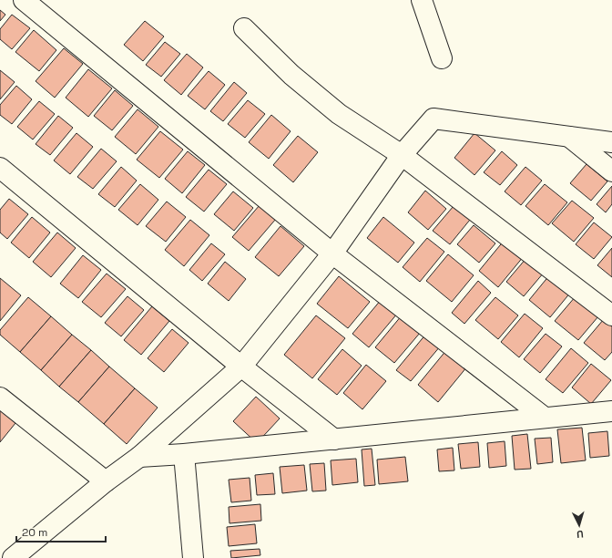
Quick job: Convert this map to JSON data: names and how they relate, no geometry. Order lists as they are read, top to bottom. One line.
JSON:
{"scale_bar":"20 m","north":"bottom"}
